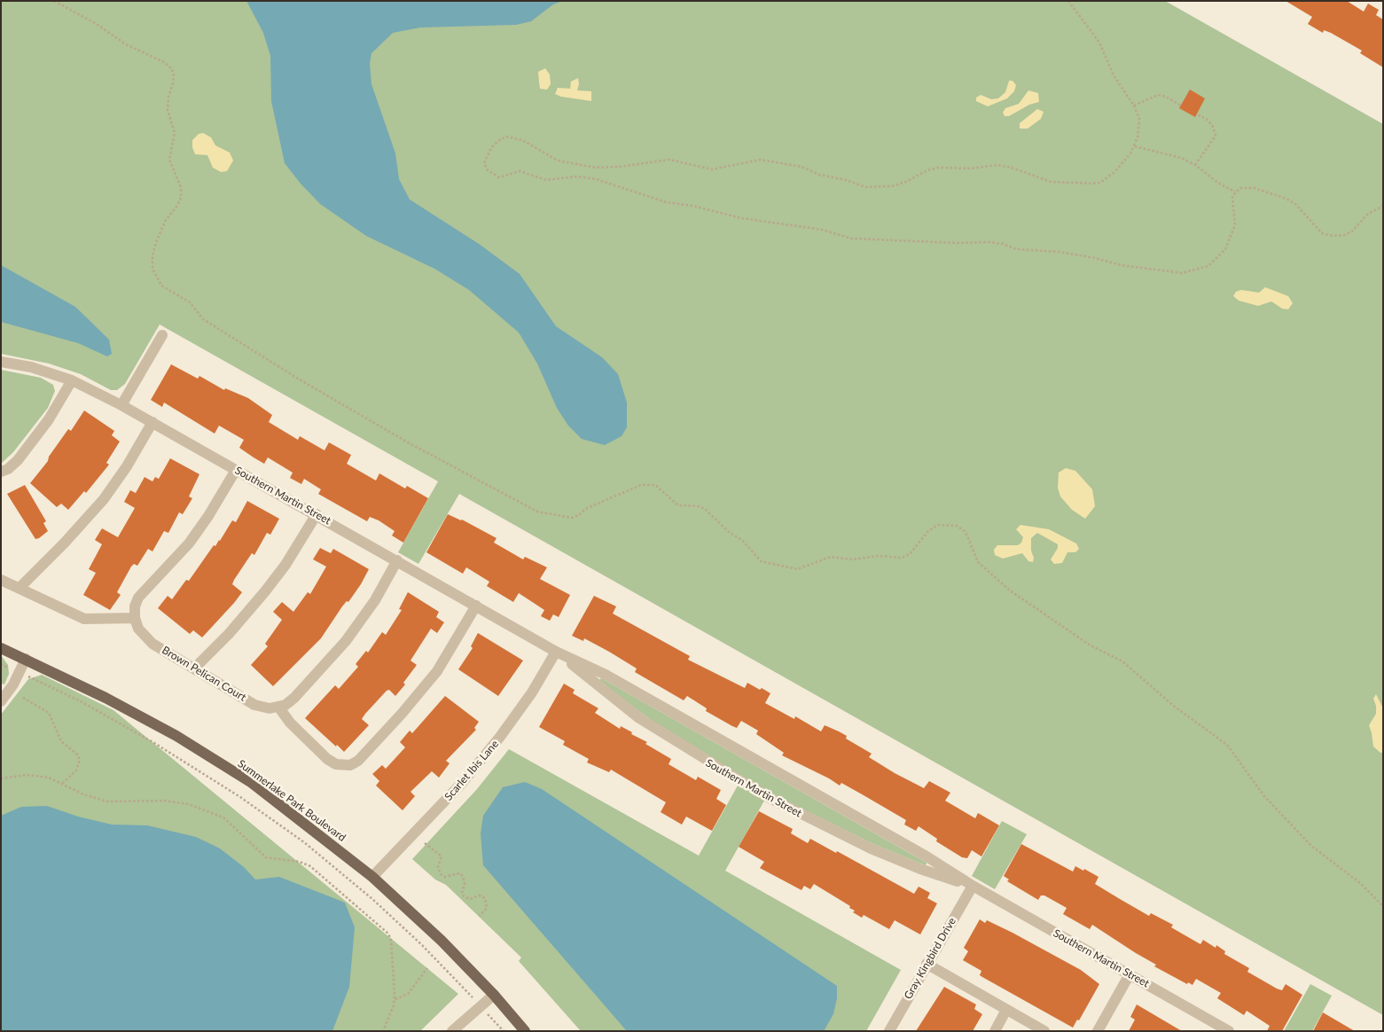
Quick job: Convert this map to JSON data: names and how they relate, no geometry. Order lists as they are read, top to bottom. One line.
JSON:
{"streets":{"main road":["Summerlake Park Boulevard"],"street":["Southern Martin Street","Brown Pelican Court","Scarlet Ibis Lane","Gray Kingbird Drive"]},"crossings":[["Southern Martin Street","Scarlet Ibis Lane"],["Southern Martin Street","Gray Kingbird Drive"],["Scarlet Ibis Lane","Summerlake Park Boulevard"]]}
